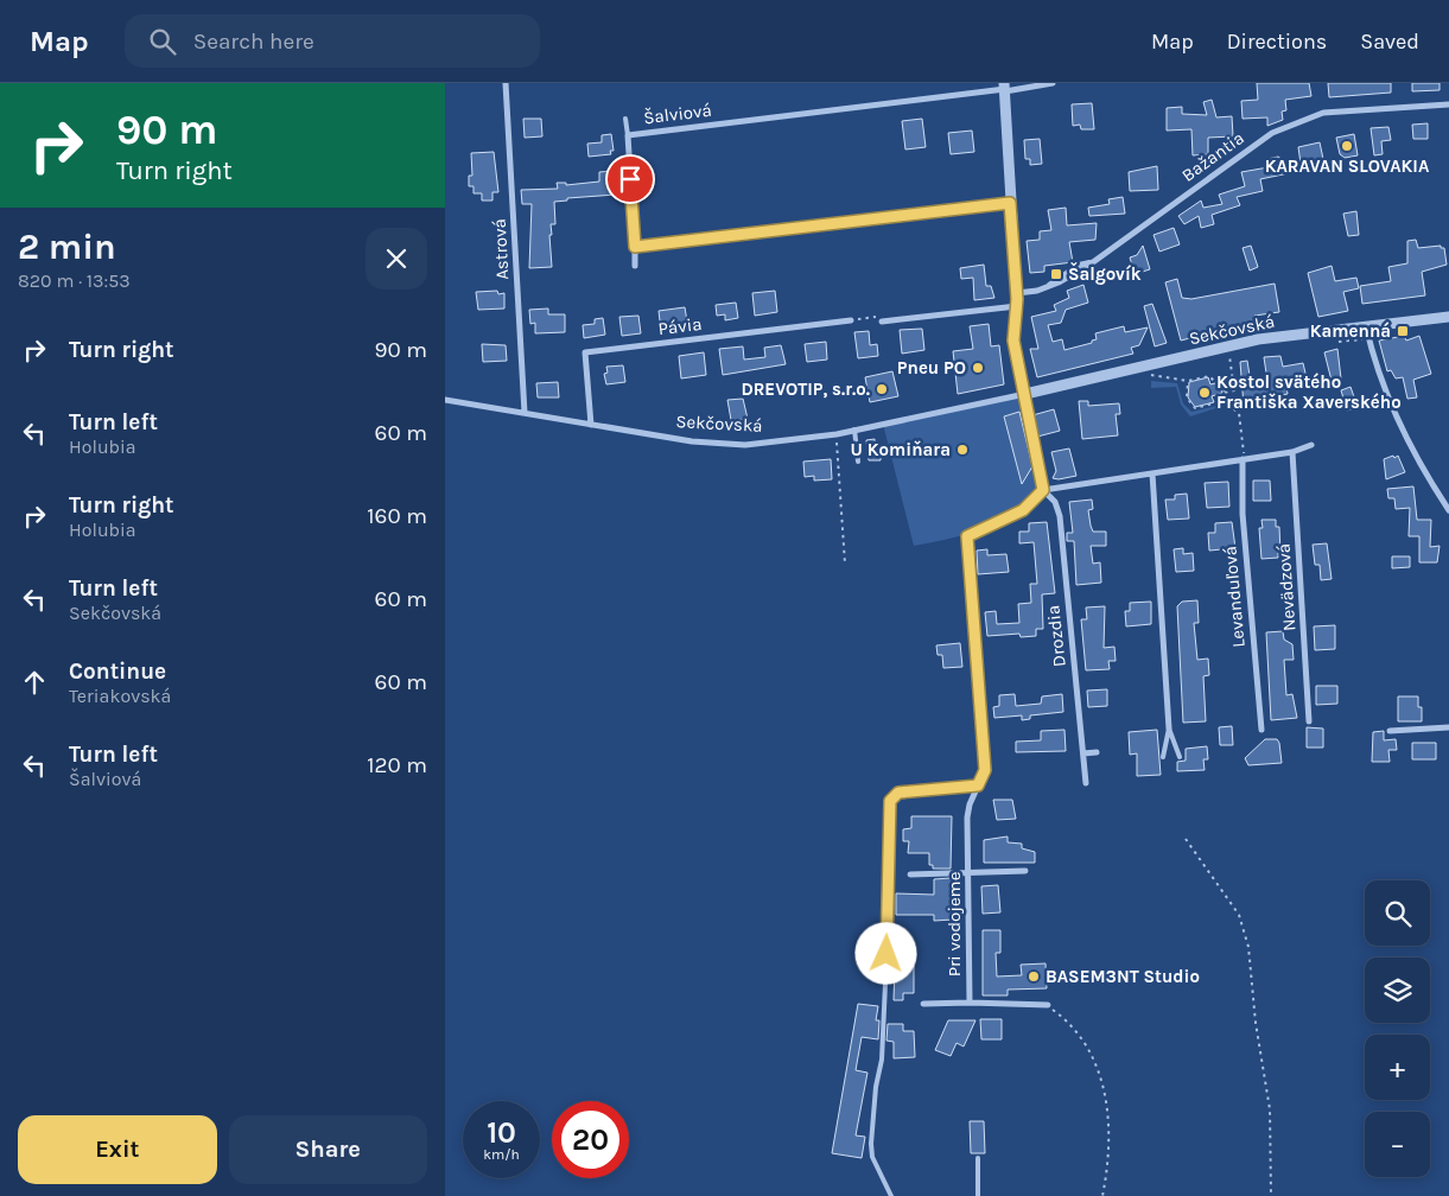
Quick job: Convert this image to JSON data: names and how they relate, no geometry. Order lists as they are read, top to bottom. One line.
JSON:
{"streets":{"street":["Šalviová","Bažantia","Astrová","Pávia","Sekčovská","Nevädzová","Levanduľová","Drozdia","Pri vodojeme"]},"crossings":[["Astrová","Sekčovská"],["Pávia","Sekčovská"],["Drozdia","Pri vodojeme"]],"places":{"other":["KARAVAN SLOVAKIA","Pneu PO","DREVOTIP, s.r.o.","Kostol svätého Františka Xaverského","U Komiňara","BASEM3NT Studio"],"transit":["Šalgovík","Kamenná"]},"page":{"header":"Map","search":"Search here","nav":["Map","Directions","Saved"],"turn":["90 m","Turn right"],"heading":["2 min","820 m · 13:53"],"list":[{"name":"Turn right","value":"90 m"},{"name":"Turn left","note":"Holubia","value":"60 m"},{"name":"Turn right","note":"Holubia","value":"160 m"},{"name":"Turn left","note":"Sekčovská","value":"60 m"},{"name":"Continue","note":"Teriakovská","value":"60 m"},{"name":"Turn left","note":"Šalviová","value":"120 m"}],"map_buttons":["+","−"],"speed":"10 km/h","limit":"20","buttons":["Exit","Share"]}}
